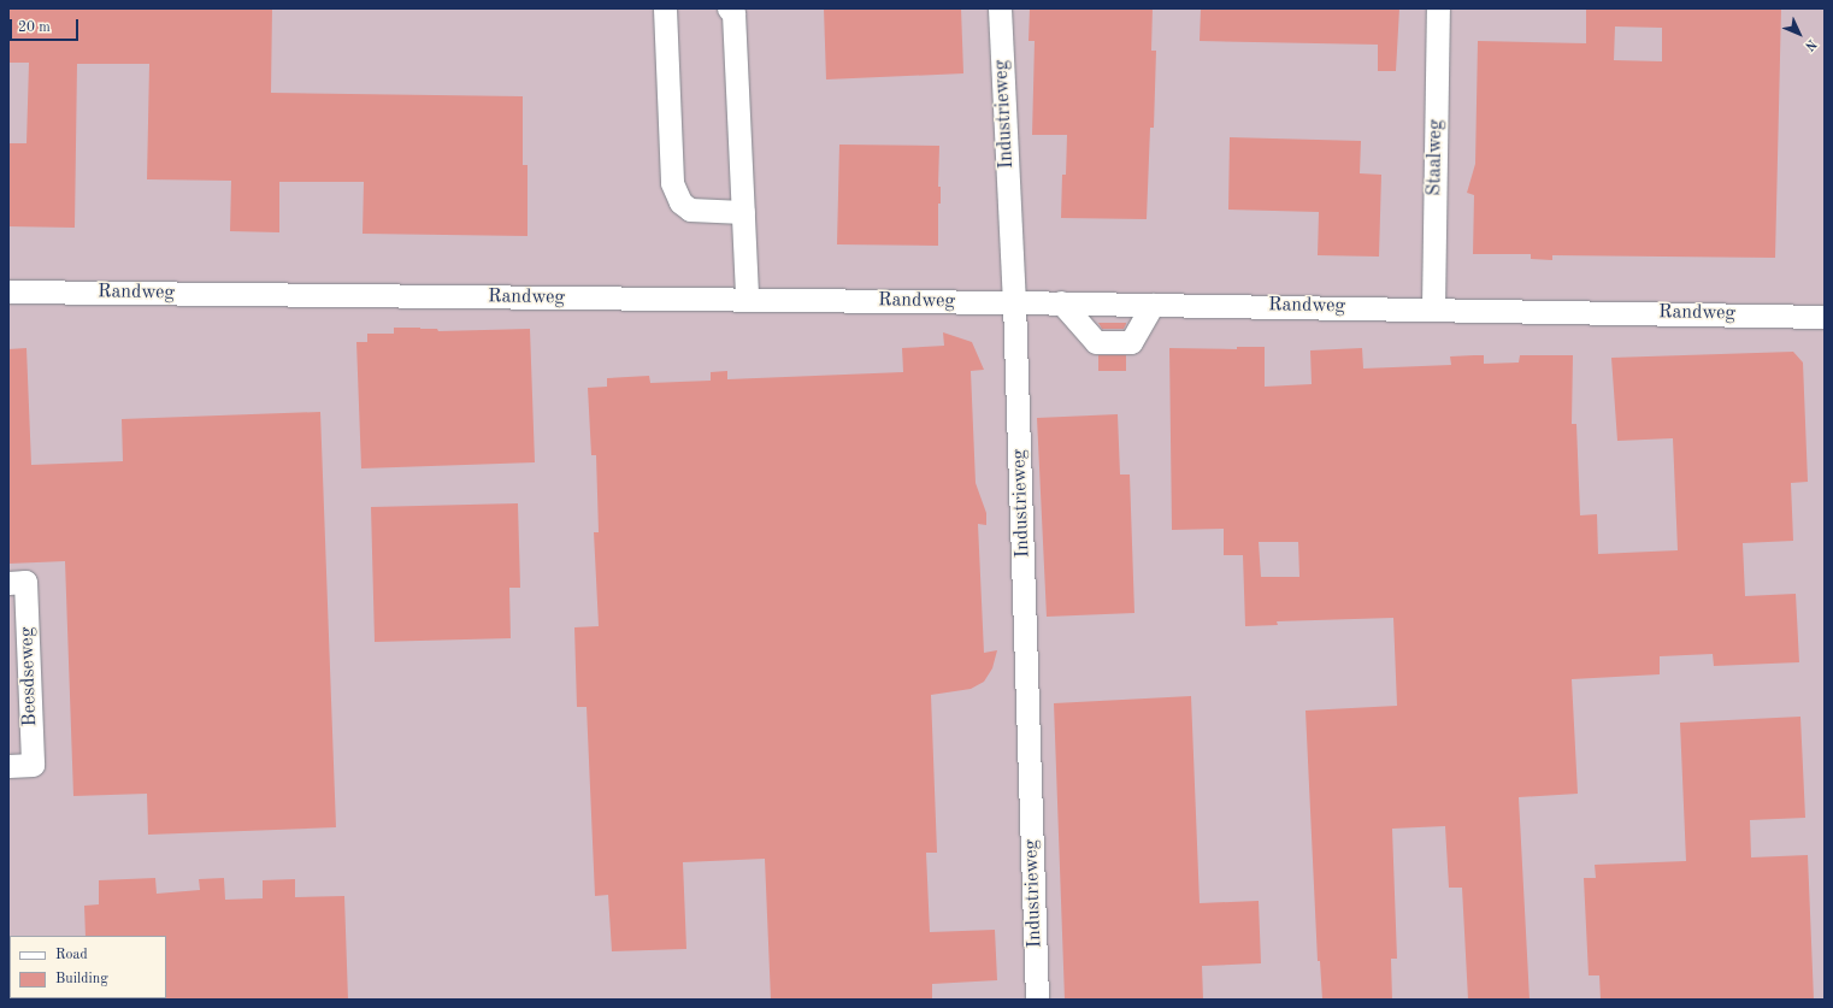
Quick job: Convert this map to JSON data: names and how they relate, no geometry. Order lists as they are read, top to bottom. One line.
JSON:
{"streets":{"street":["Industrieweg","Staalweg","Randweg","Beesdseweg"]},"crossings":[["Industrieweg","Randweg"],["Staalweg","Randweg"]],"legend":["Road","Building"],"scale_bar":"20 m","north":"bottom right"}
